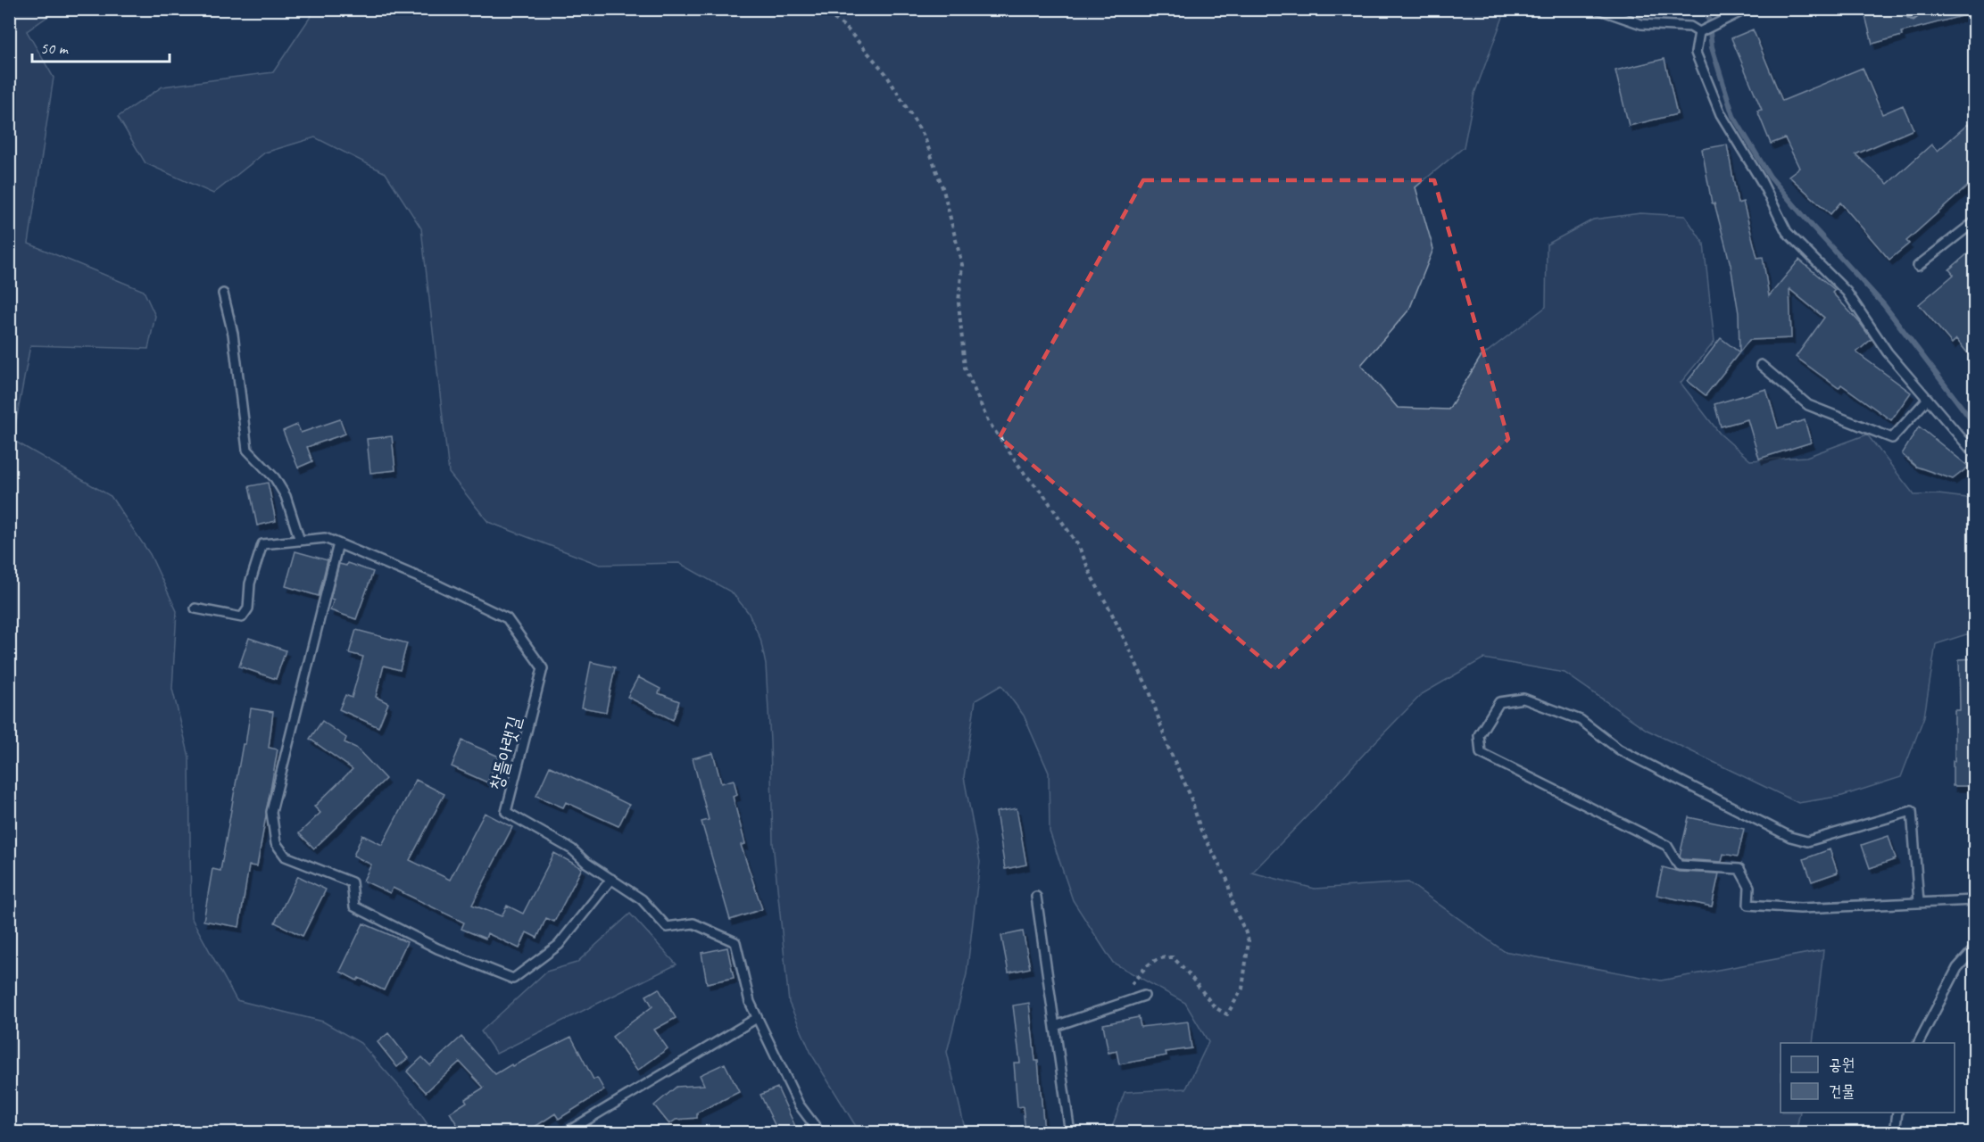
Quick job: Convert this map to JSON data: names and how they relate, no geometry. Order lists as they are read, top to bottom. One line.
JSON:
{"streets":{"lane":["창뜰아랫길"]},"legend":["공원","건물"],"scale_bar":"50 m"}
